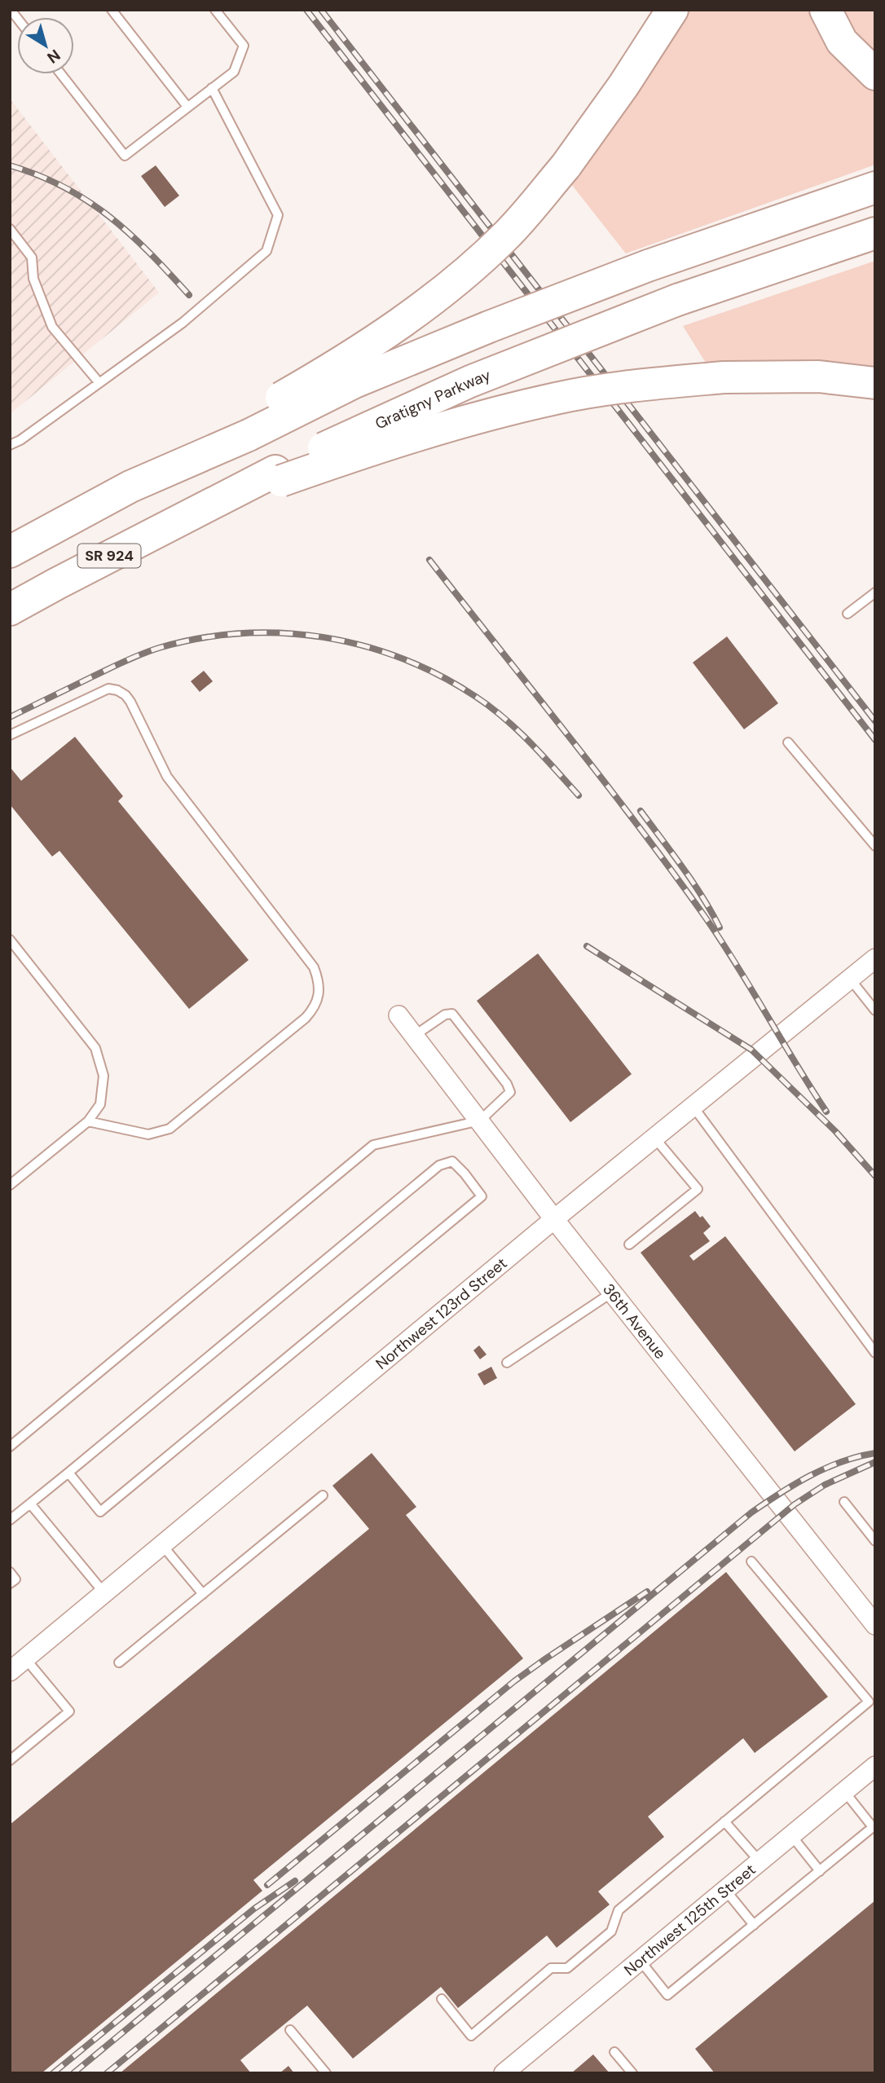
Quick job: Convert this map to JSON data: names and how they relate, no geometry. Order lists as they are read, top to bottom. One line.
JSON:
{"streets":{"highway":["Gratigny Parkway","SR 924"],"street":["Northwest 123rd Street","36th Avenue","Northwest 125th Street"]},"crossings":[["Gratigny Parkway","SR 924"],["Northwest 123rd Street","36th Avenue"]],"north":"bottom right"}
